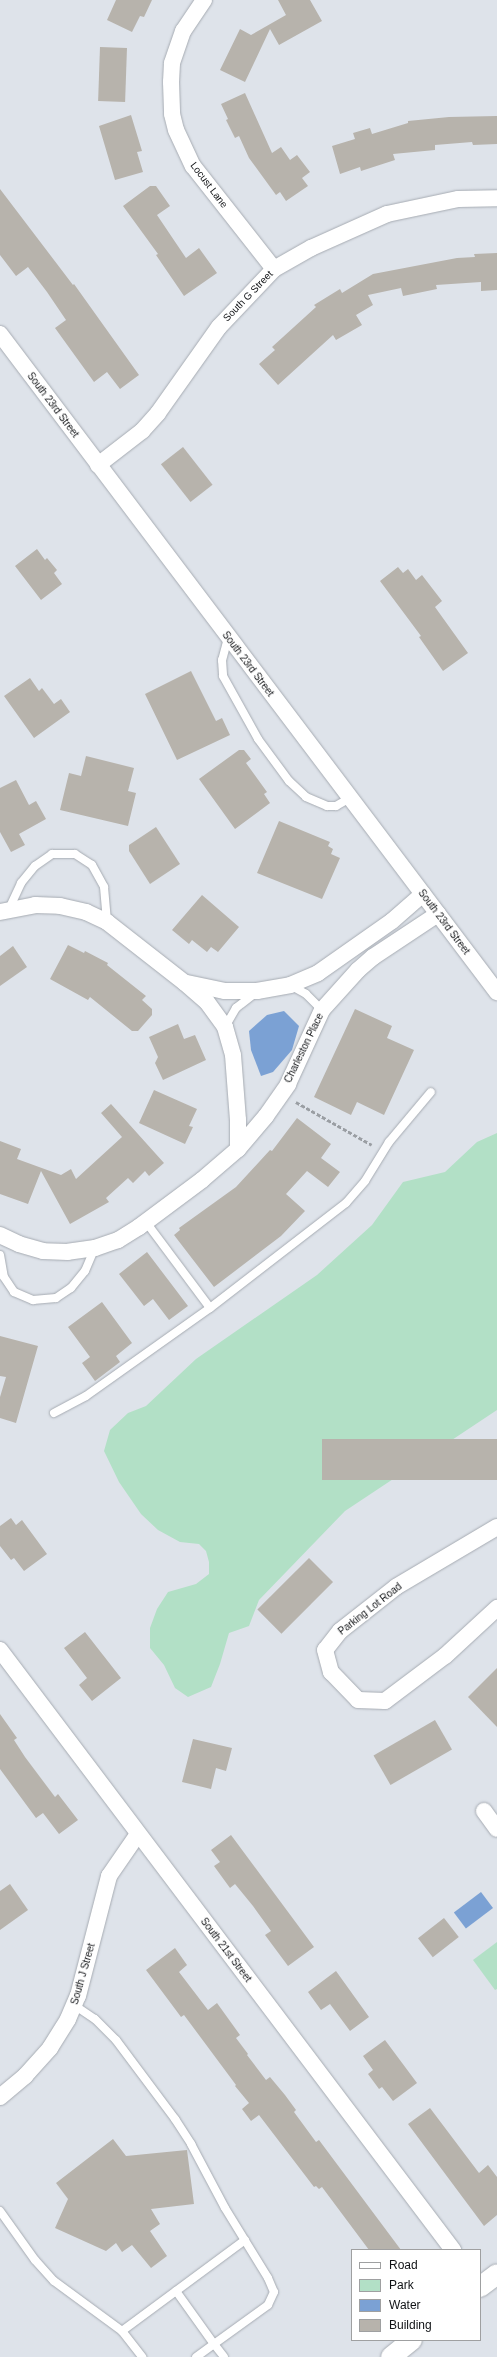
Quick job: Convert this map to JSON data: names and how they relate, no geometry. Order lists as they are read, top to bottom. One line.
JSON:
{"streets":{"street":["Locust Lane","South G Street","South 23rd Street","Charleston Place","Parking Lot Road","South 21st Street","South J Street"]},"crossings":[["Locust Lane","South G Street"],["South G Street","South 23rd Street"],["South 23rd Street","Charleston Place"],["South 21st Street","South J Street"]],"legend":["Road","Park","Water","Building"]}
